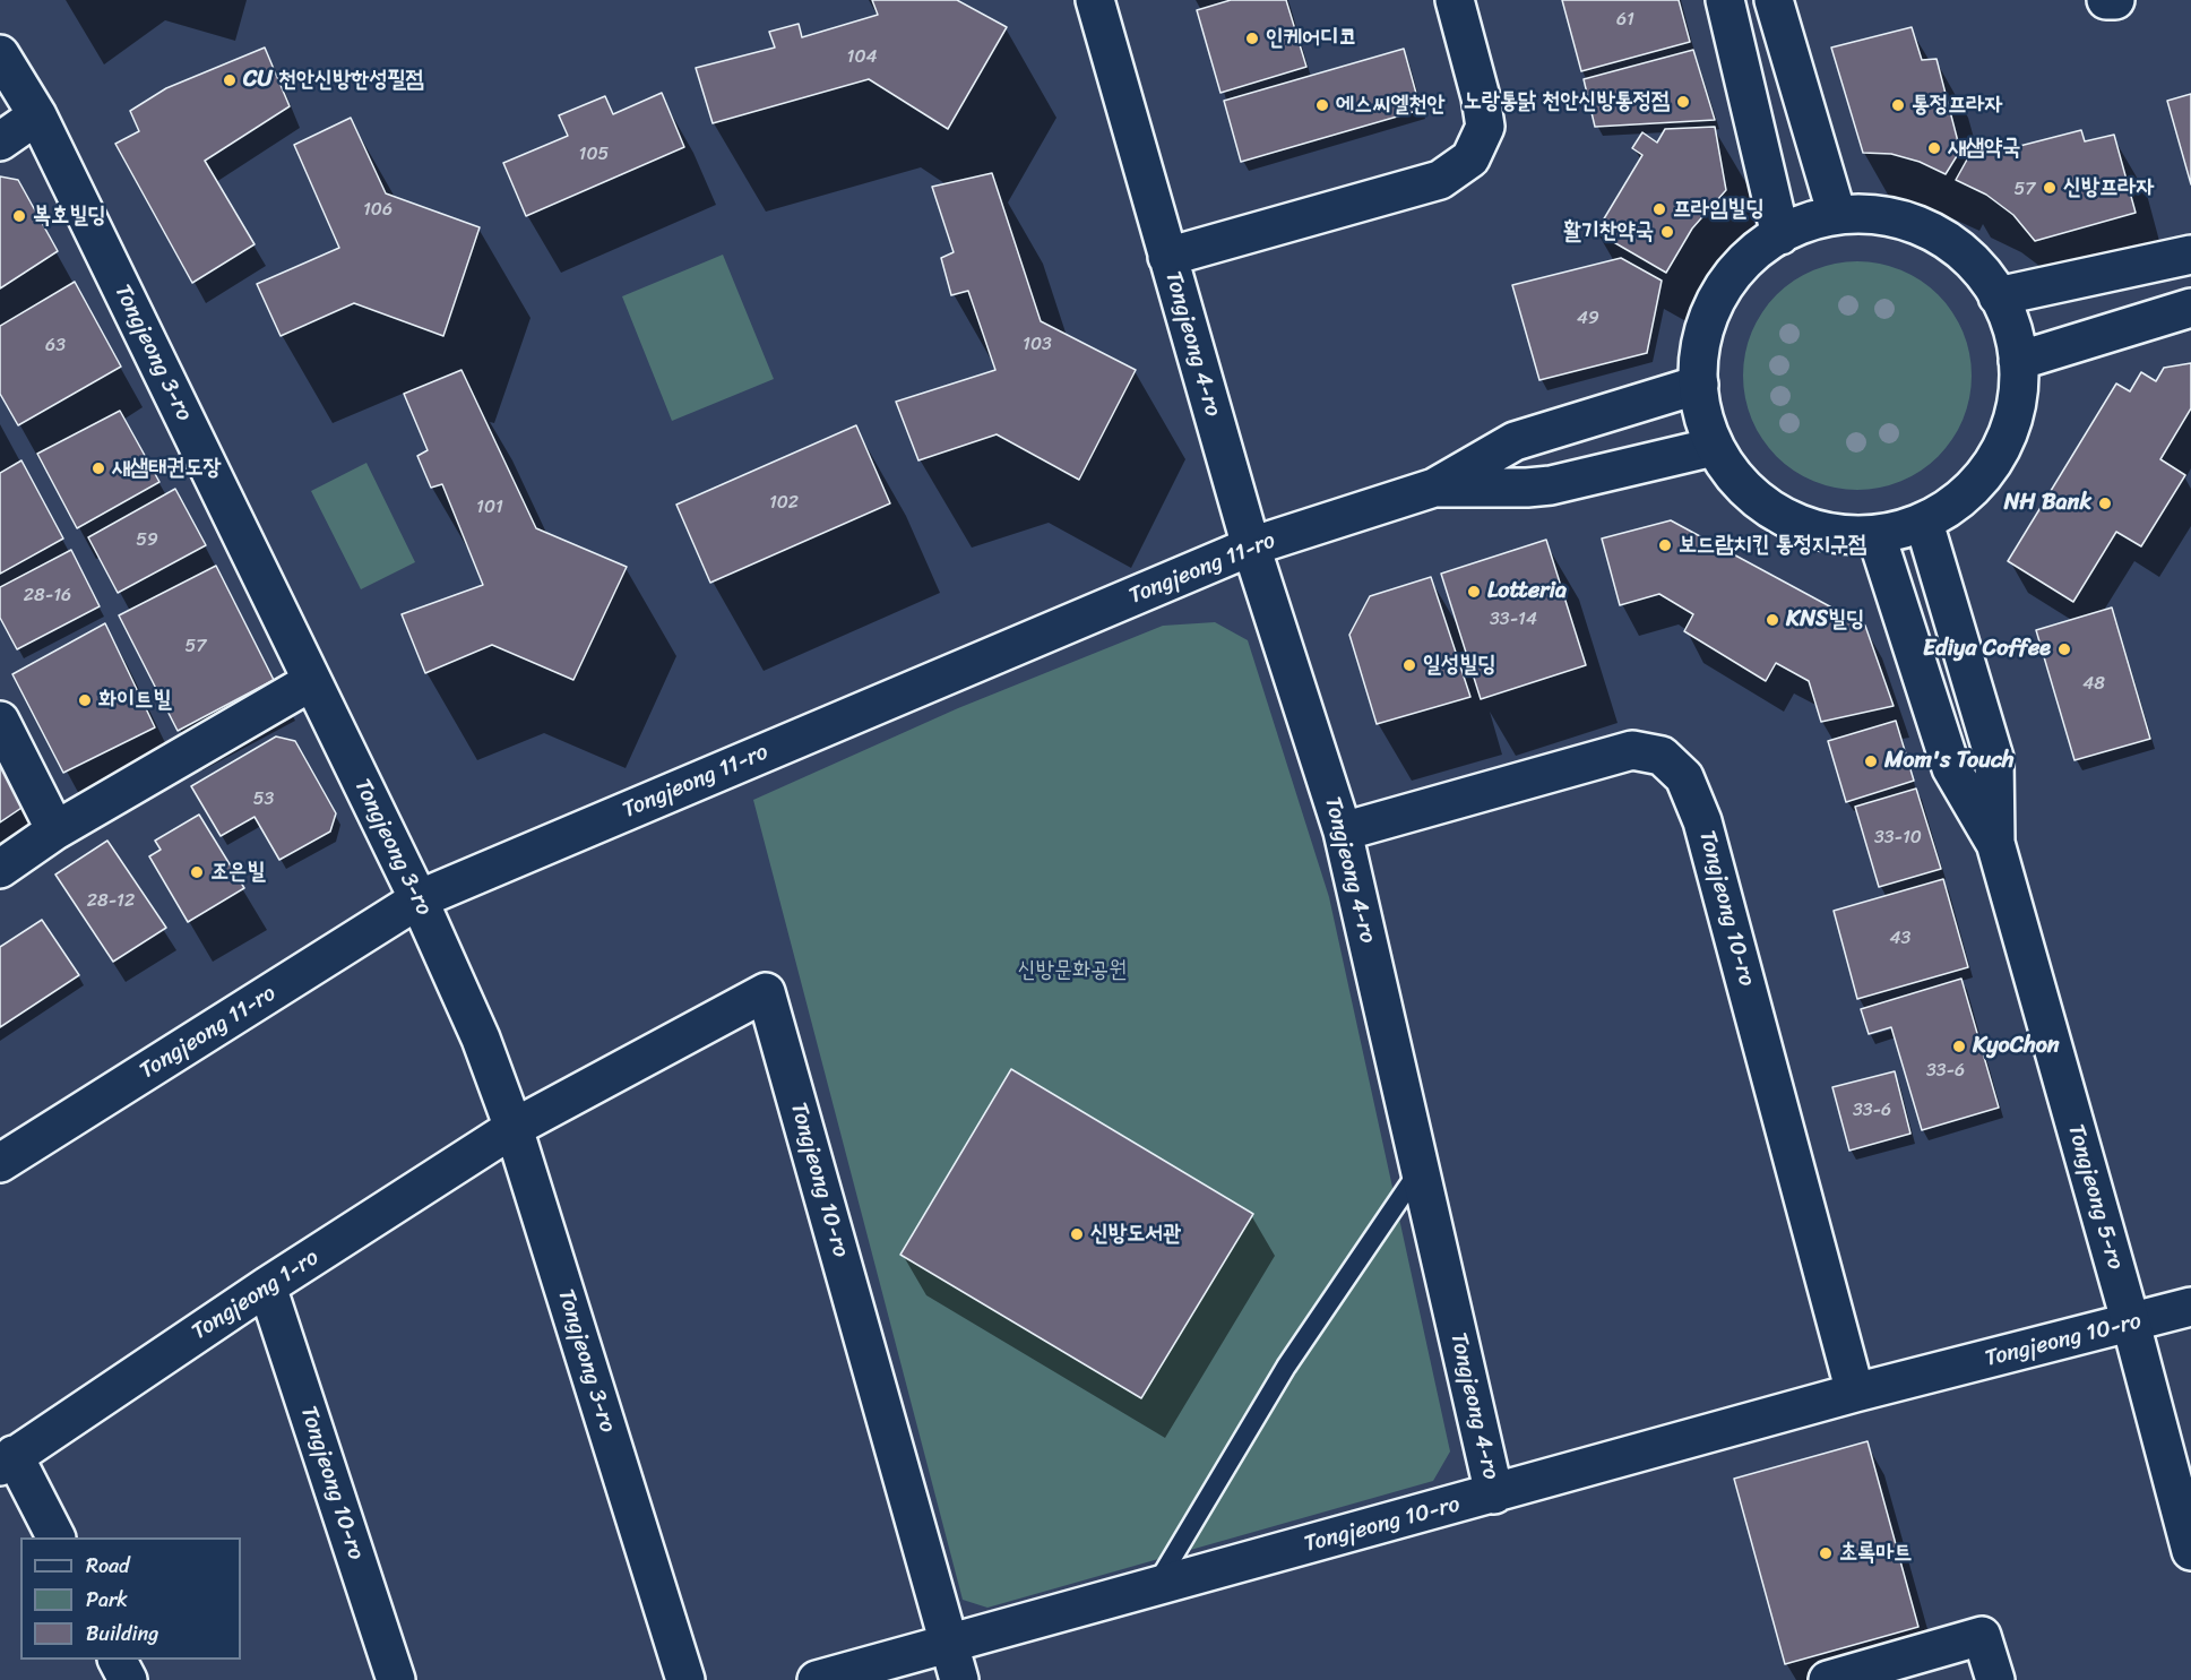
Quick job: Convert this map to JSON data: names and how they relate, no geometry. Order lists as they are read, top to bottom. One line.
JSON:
{"streets":{"street":["Tongjeong 4-ro","Tongjeong 3-ro","Tongjeong 11-ro","Tongjeong 10-ro","Tongjeong 5-ro","Tongjeong 1-ro"]},"crossings":[["Tongjeong 4-ro","Tongjeong 11-ro"],["Tongjeong 4-ro","Tongjeong 10-ro"],["Tongjeong 3-ro","Tongjeong 11-ro"],["Tongjeong 3-ro","Tongjeong 10-ro"],["Tongjeong 3-ro","Tongjeong 1-ro"],["Tongjeong 10-ro","Tongjeong 5-ro"],["Tongjeong 10-ro","Tongjeong 1-ro"]],"parks":["신방문화공원"],"places":["인케어디코","CU 천안신방한성필점","노랑통닭 천안신방통정점","에스씨엘천안","통정프라자","새샘약국","신방프라자","프라임빌딩","복호빌딩","활기찬약국","새샘태권도장","NH Bank","보드람치킨 통정지구점","Lotteria","KNS빌딩","Ediya Coffee","일성빌딩","화이트빌","Mom's Touch","조은빌","KyoChon","신방도서관","초록마트"],"house_numbers":["61","104","105","57","106","49","103","63","102","101","59","28-16","33-14","57","48","53","33-10","28-12","43","33-6","33-6"],"legend":["Road","Park","Building"]}
